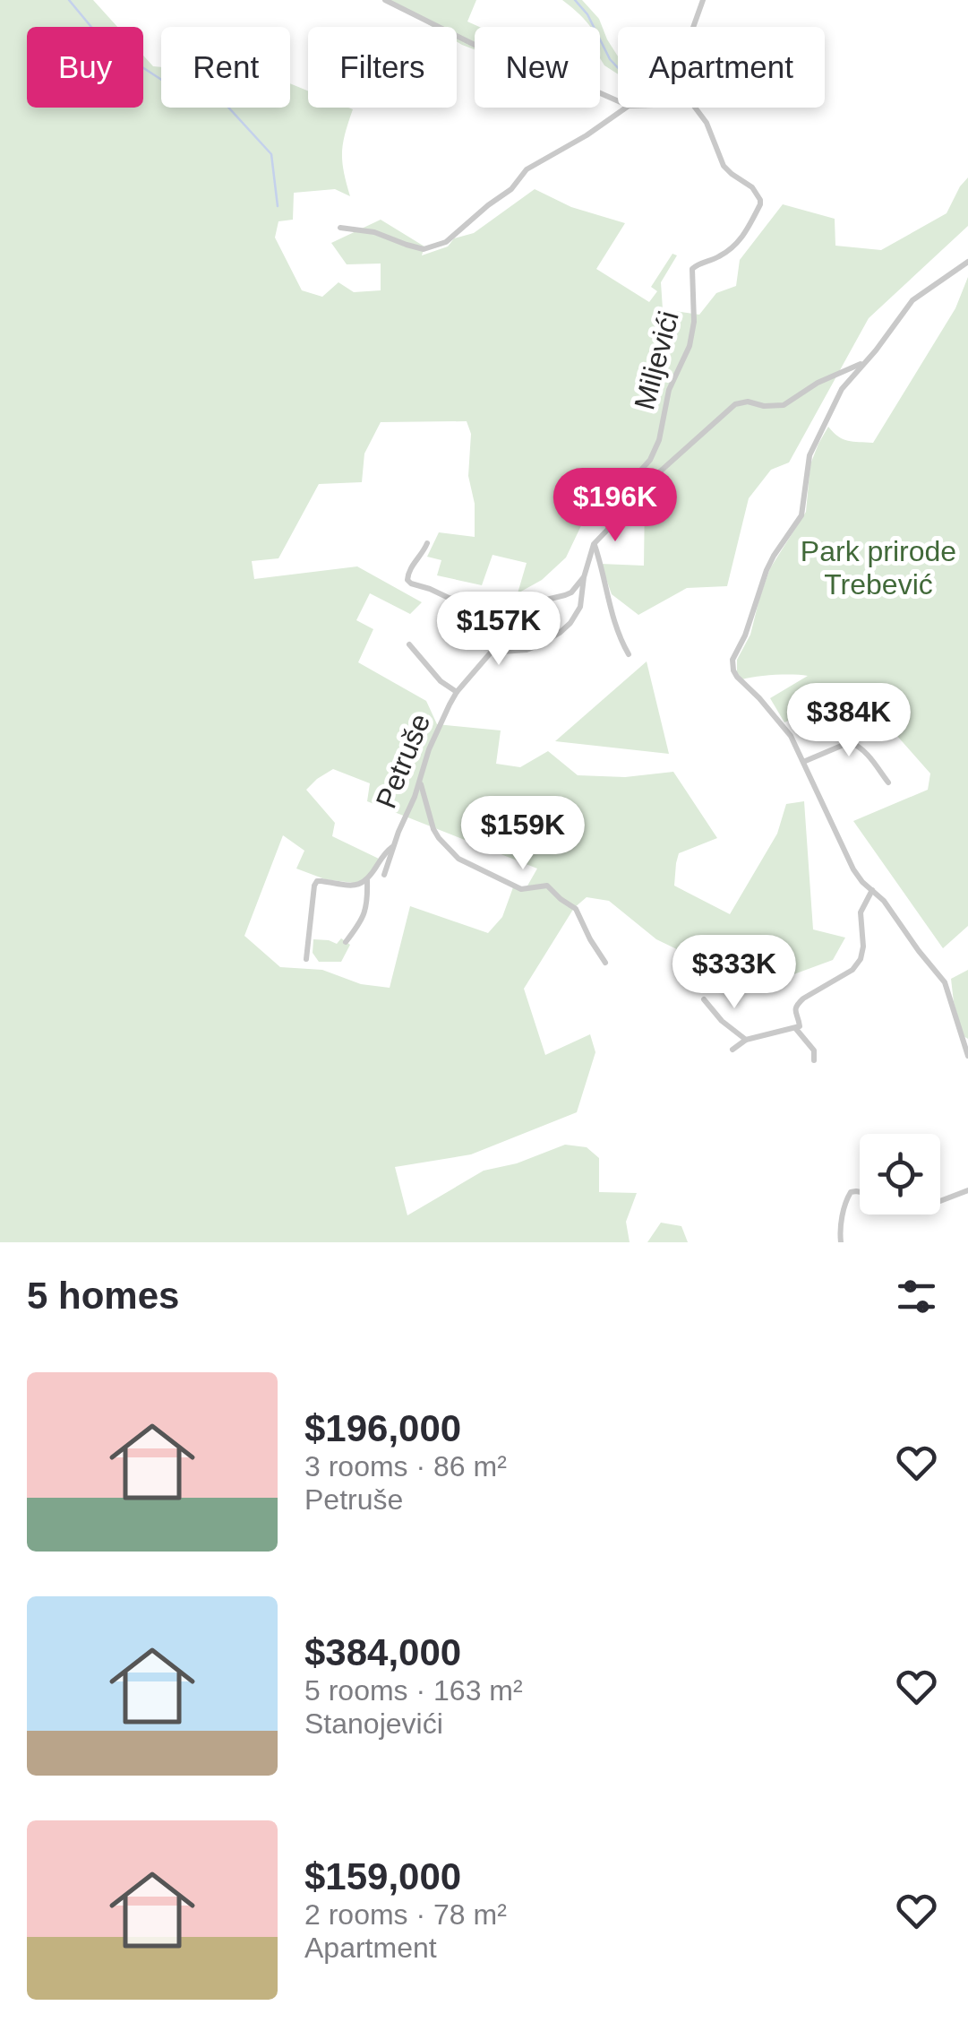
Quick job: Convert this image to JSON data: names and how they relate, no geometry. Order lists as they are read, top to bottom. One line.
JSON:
{"streets":{"street":["Miljevići","Petruše"]},"crossings":[["Miljevići","Petruše"]],"parks":["Park prirode Trebević"],"page":{"chip":["Buy","Rent","Filters","New","Apartment"],"price":["$196K","$157K","$384K","$159K","$333K"],"heading":"5 homes","list":[{"name":"$196,000","note":"3 rooms · 86 m² · Petruše"},{"name":"$384,000","note":"5 rooms · 163 m² · Stanojevići"},{"name":"$159,000","note":"2 rooms · 78 m² · Apartment"}]}}
